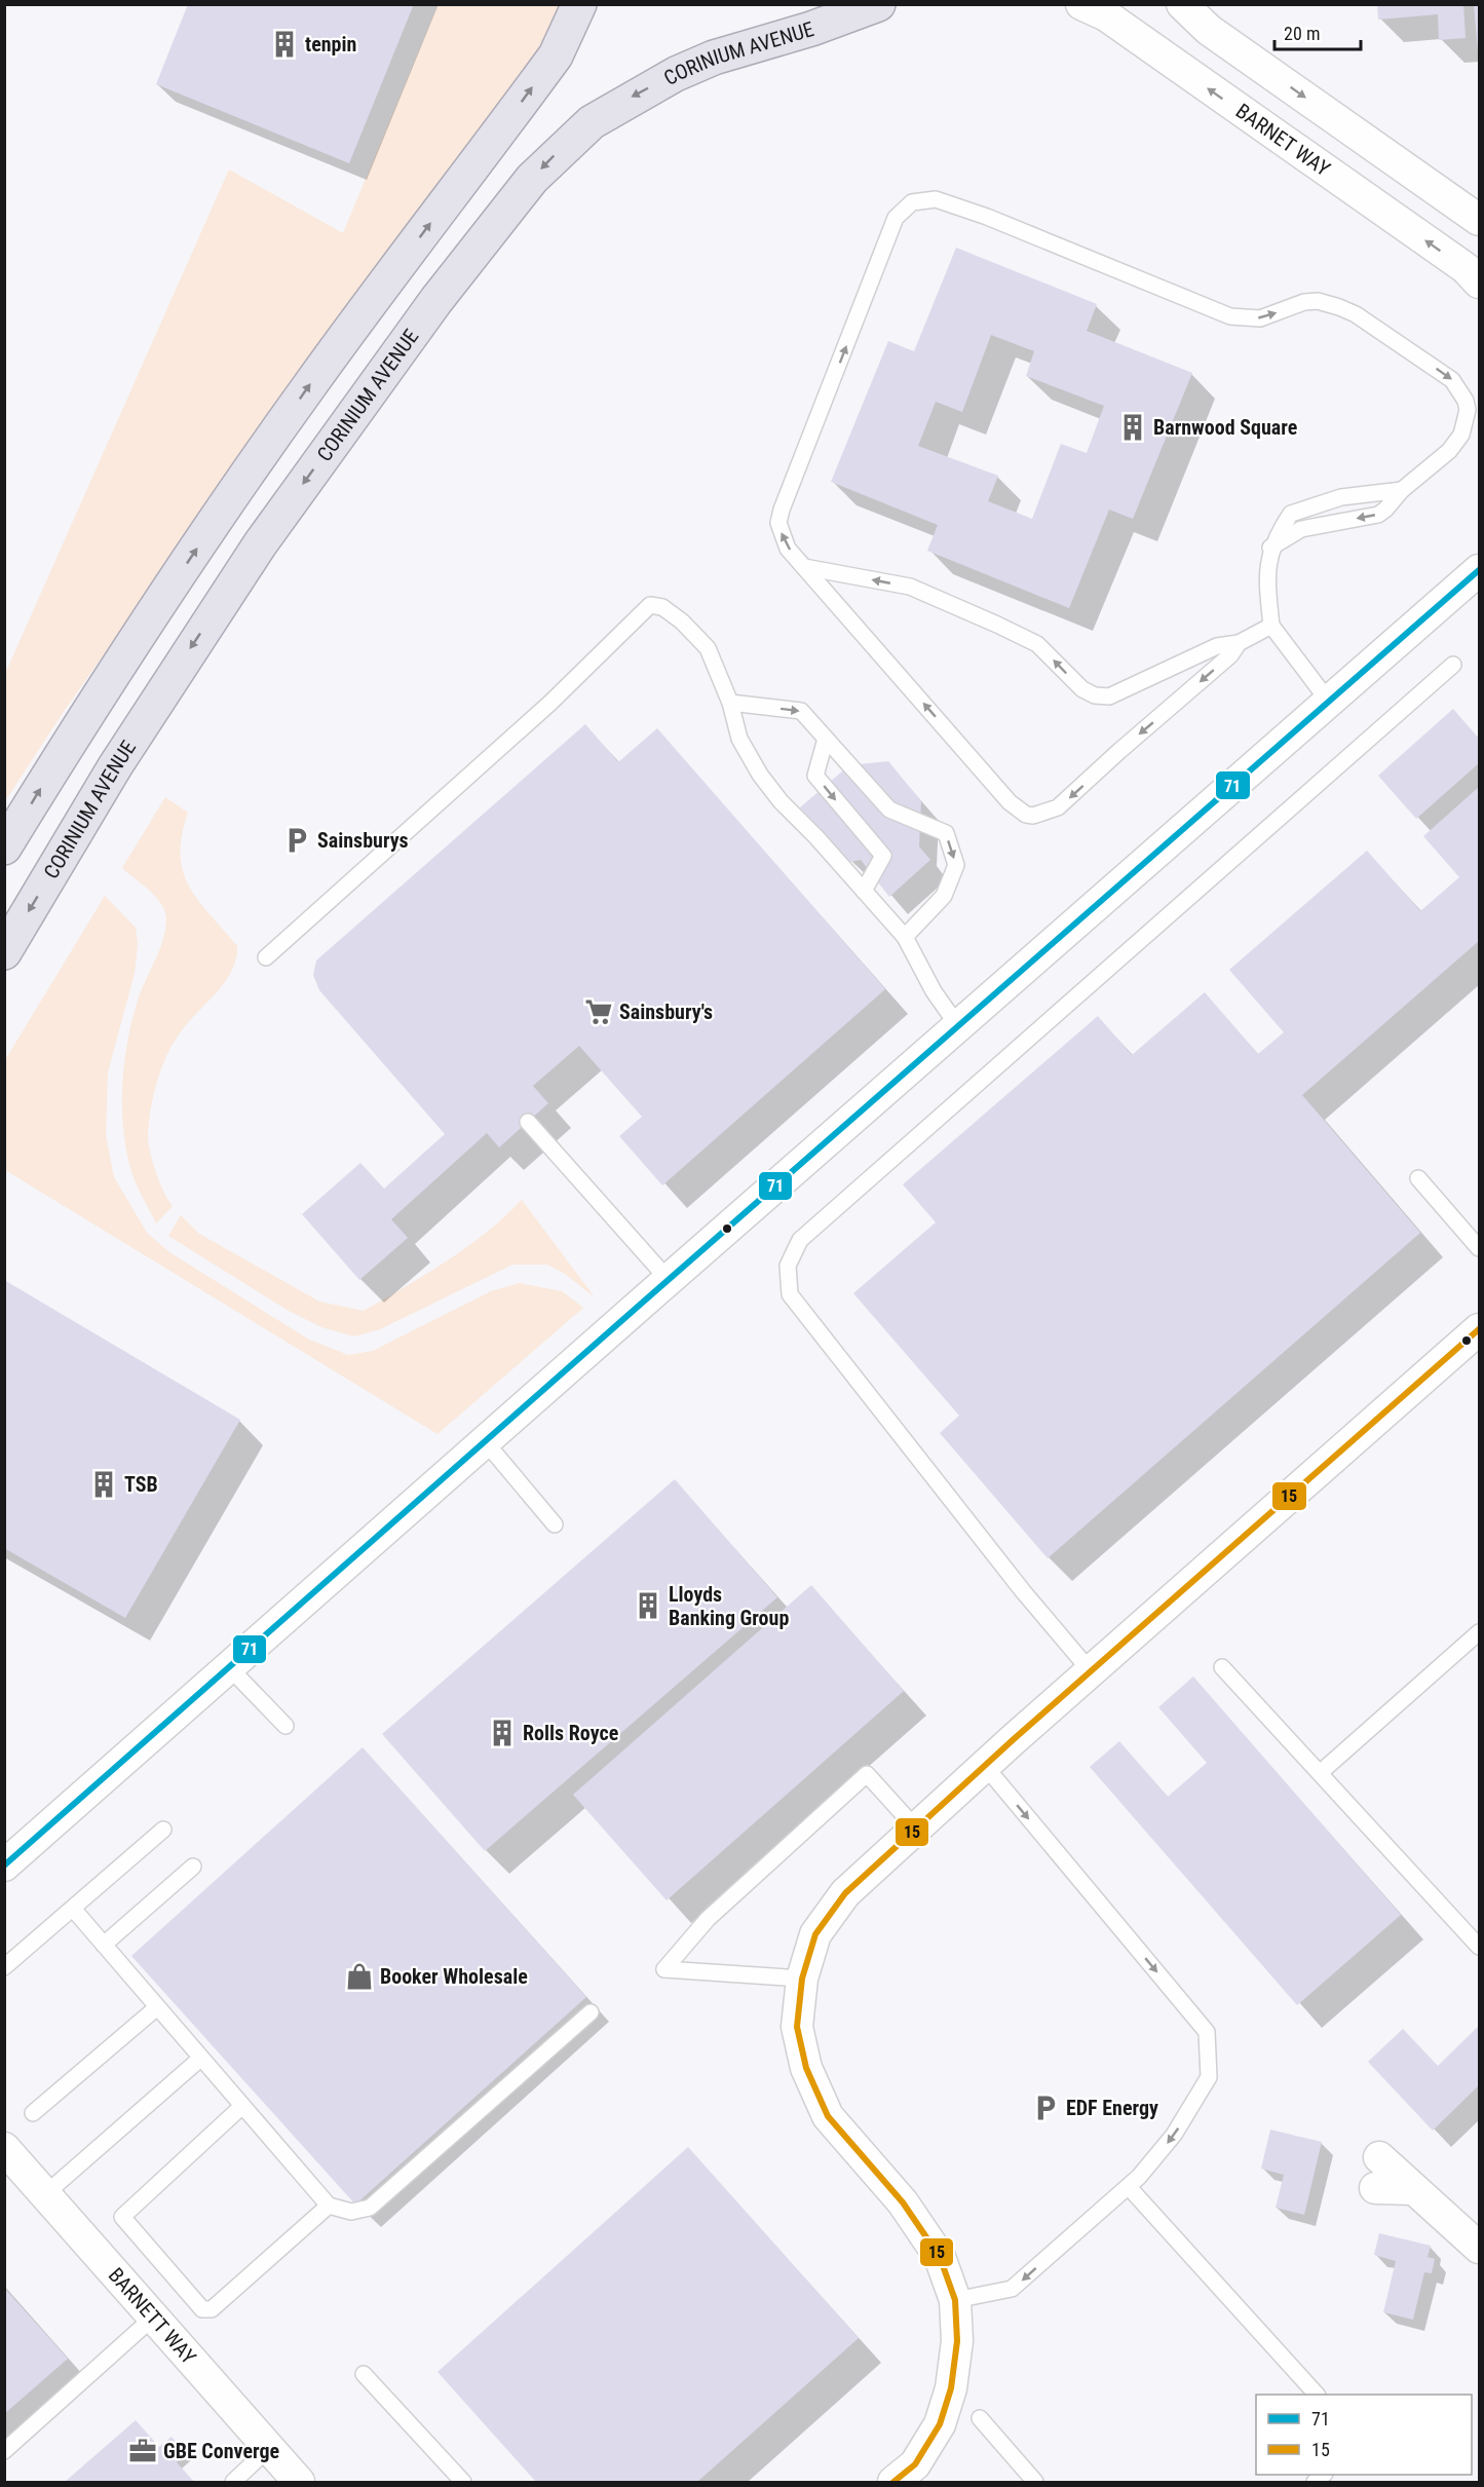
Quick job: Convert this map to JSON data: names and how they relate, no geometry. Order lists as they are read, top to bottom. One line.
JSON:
{"streets":{"highway":["CORINIUM AVENUE"],"street":["BARNET WAY","BARNETT WAY"]},"places":{"building":["tenpin","Barnwood Square","TSB","Lloyds Banking Group","Rolls Royce"],"parking":["Sainsburys","EDF Energy"],"supermarket":["Sainsbury's"],"shop":["Booker Wholesale"],"office":["GBE Converge"]},"lines":["transit line 71","transit line 15"],"legend":["71","15"],"scale_bar":"20 m"}
